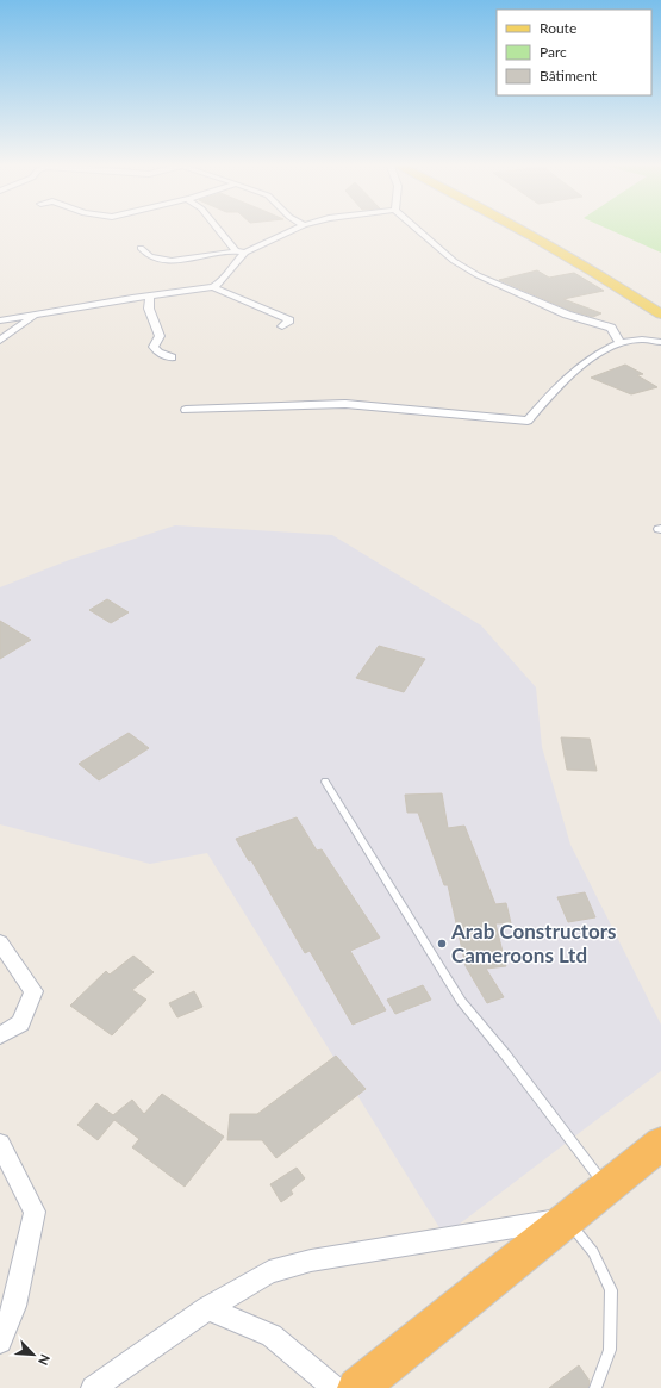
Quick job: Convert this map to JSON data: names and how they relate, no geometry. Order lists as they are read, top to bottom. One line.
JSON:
{"places":["Arab Constructors Cameroons Ltd"],"legend":["Route","Parc","Bâtiment"],"north":"bottom right"}
